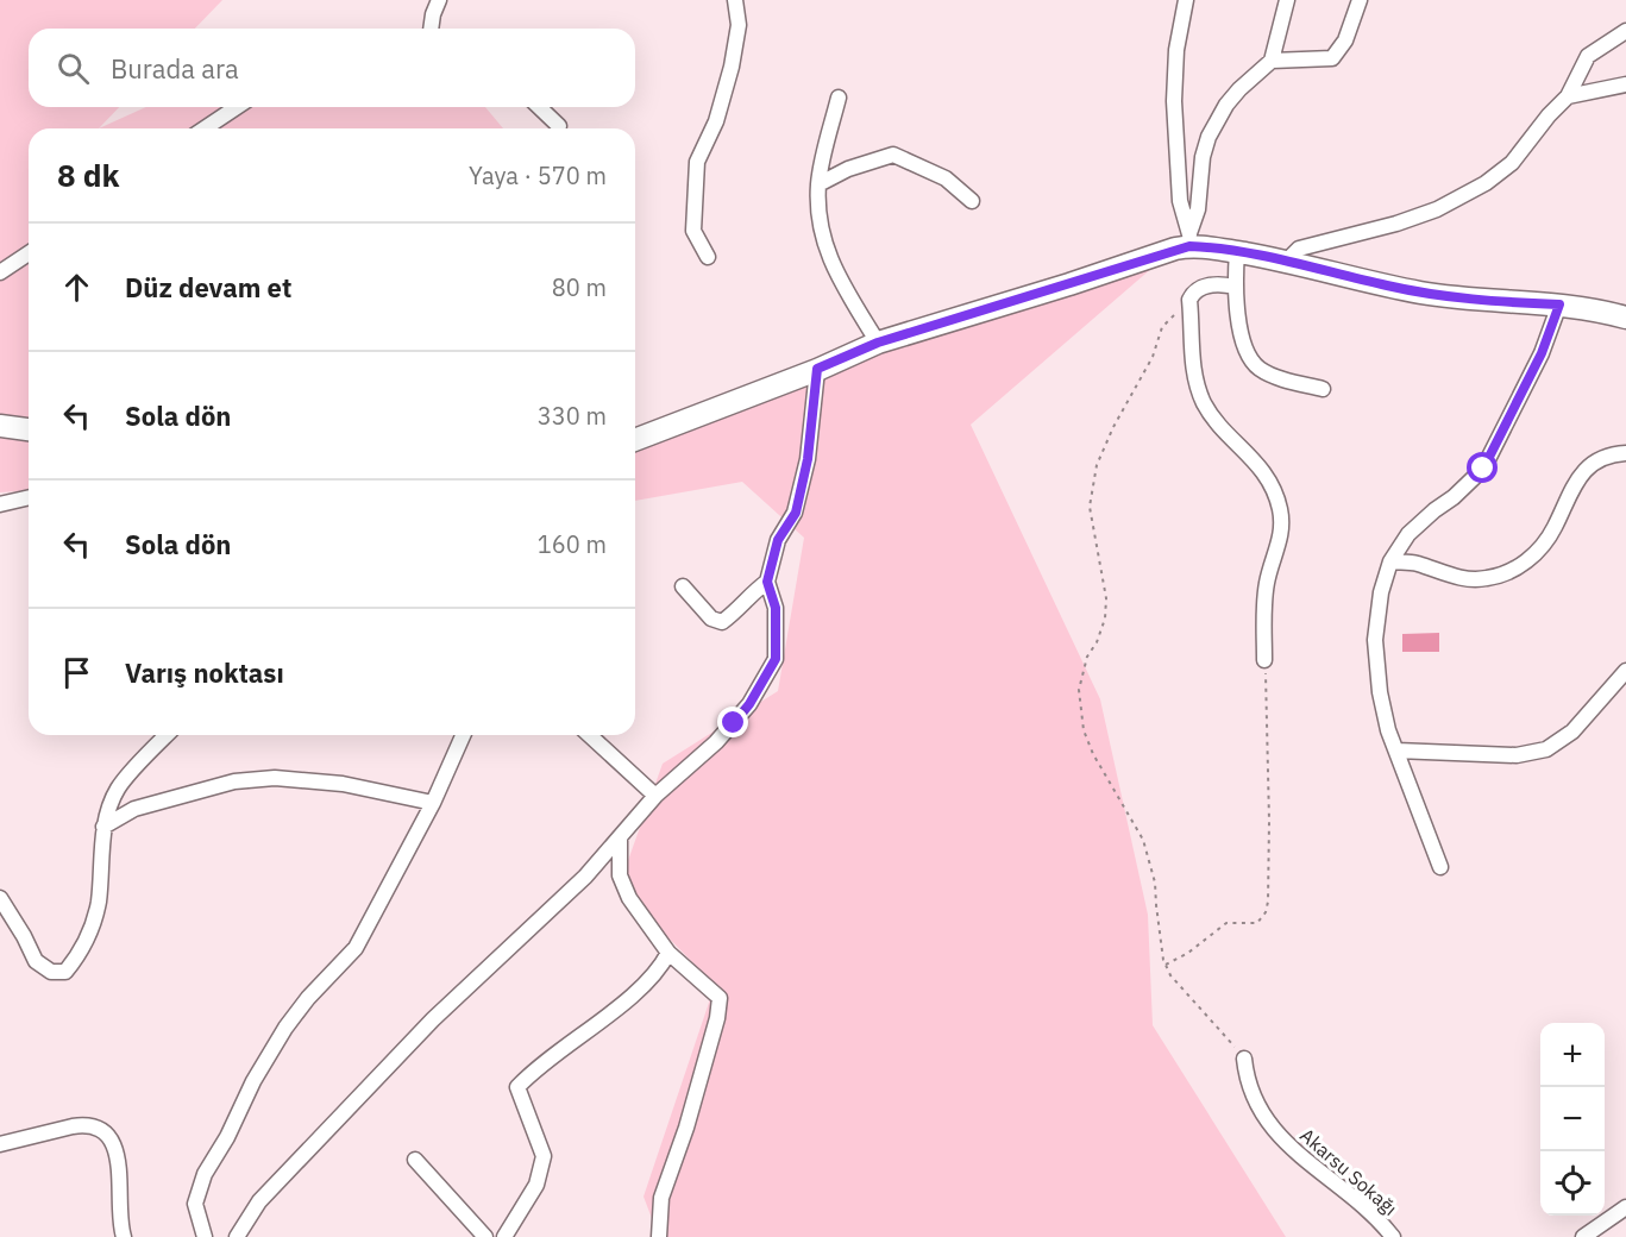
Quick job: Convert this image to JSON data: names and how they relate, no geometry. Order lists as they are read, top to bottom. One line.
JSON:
{"streets":{"street":["Akarsu Sokağı"]},"page":{"search":"Burada ara","heading":["8 dk","Yaya · 570 m"],"list":[["Düz devam et","80 m"],["Sola dön","330 m"],["Sola dön","160 m"],"Varış noktası"],"map_buttons":["+","−"]}}
